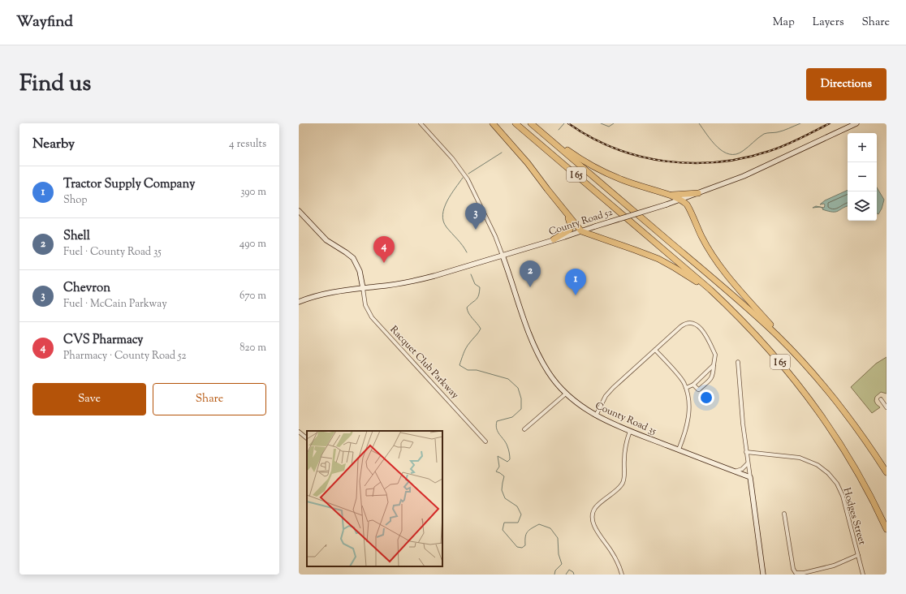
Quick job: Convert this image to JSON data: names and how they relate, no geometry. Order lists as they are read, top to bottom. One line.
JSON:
{"streets":{"highway":["I 65"],"street":["County Road 52","Racquet Club Parkway","County Road 35","Hodges Street"]},"crossings":[["County Road 52","Racquet Club Parkway"],["County Road 52","County Road 35"]],"page":{"header":"Wayfind","nav":["Map","Layers","Share"],"title":"Find us","buttons":["Directions",["Save","Share"]],"heading":["Nearby","4 results"],"map_buttons":["+","−"],"list":[{"mark":"1","name":"Tractor Supply Company","note":"Shop","value":"390 m"},{"mark":"2","name":"Shell","note":"Fuel · County Road 35","value":"490 m"},{"mark":"3","name":"Chevron","note":"Fuel · McCain Parkway","value":"670 m"},{"mark":"4","name":"CVS Pharmacy","note":"Pharmacy · County Road 52","value":"820 m"}],"pins":["3","4","2","1"]}}
